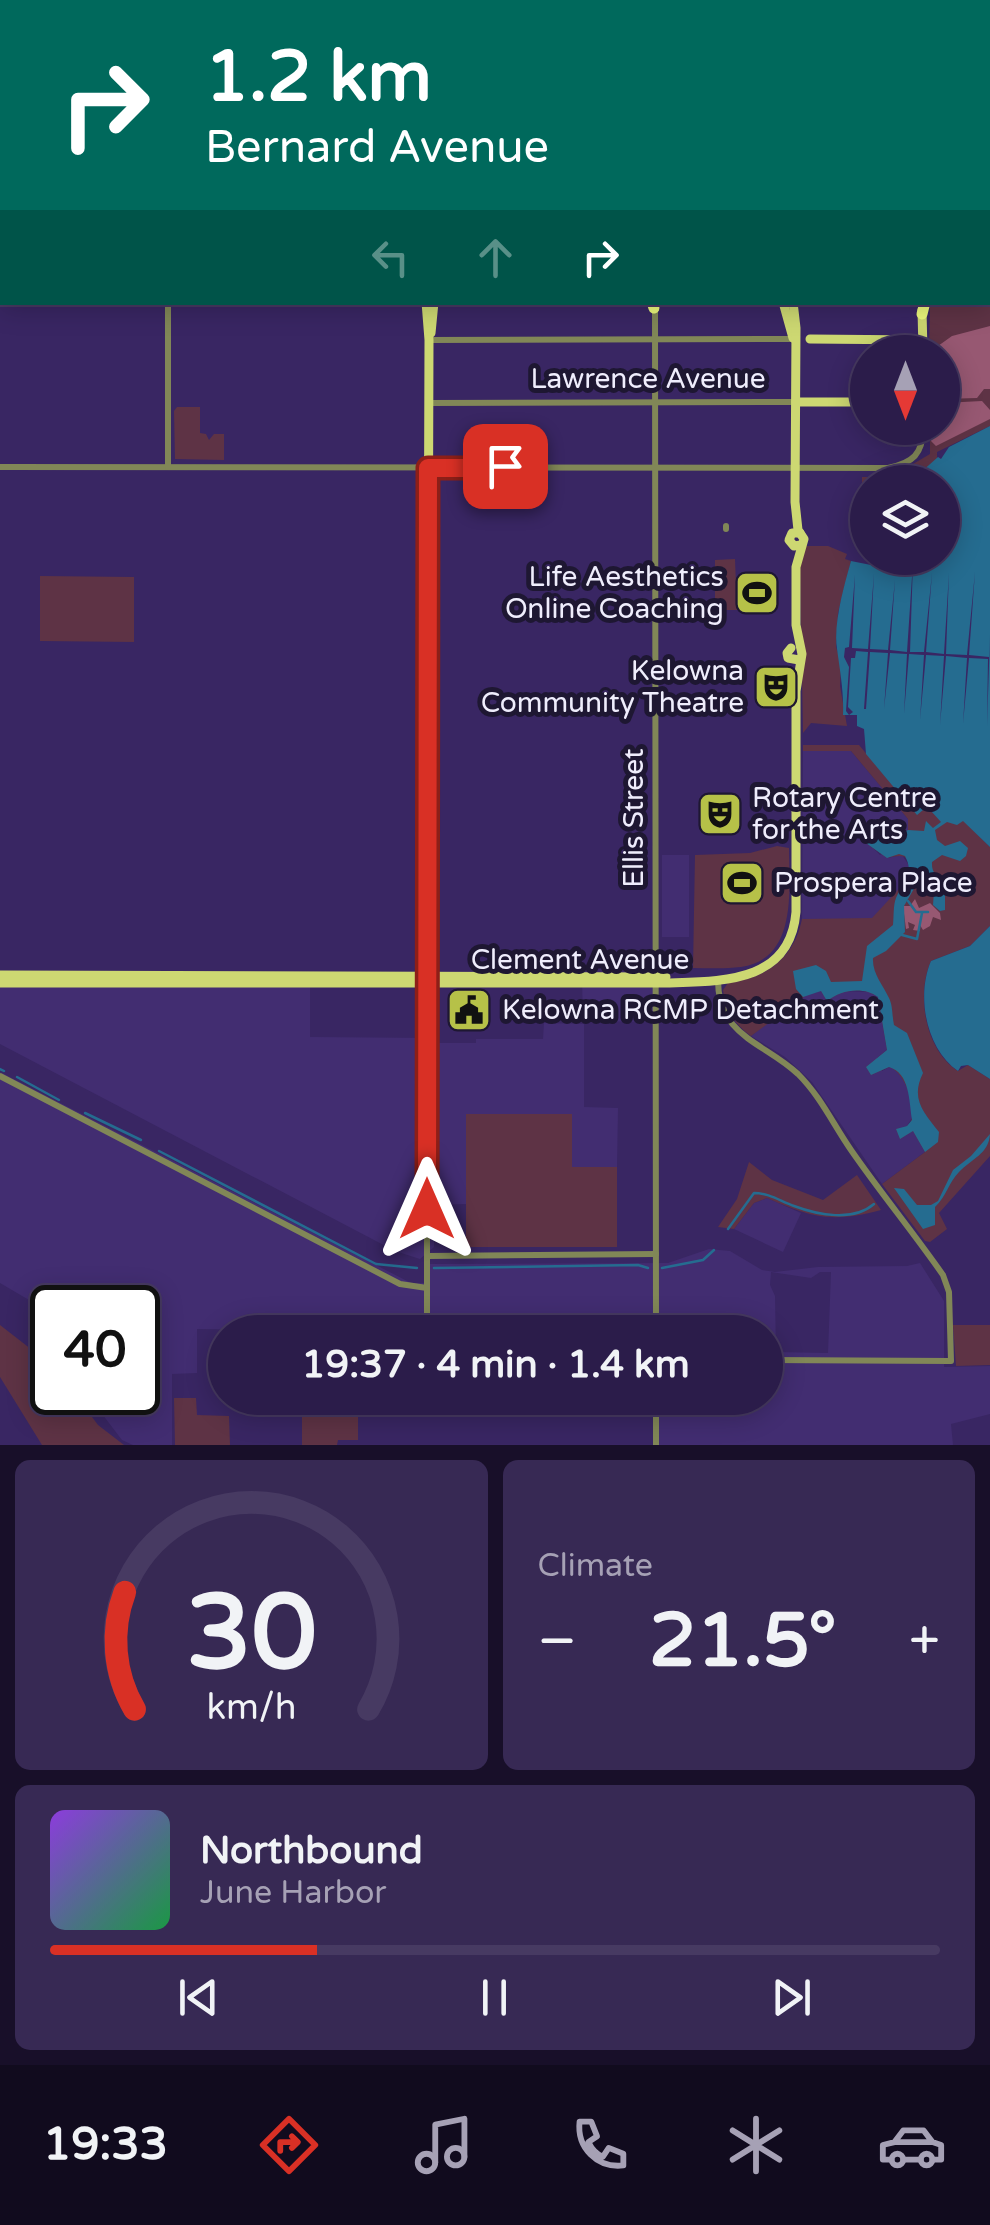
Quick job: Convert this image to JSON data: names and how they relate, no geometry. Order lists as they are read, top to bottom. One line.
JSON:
{"streets":{"main road":["Lawrence Avenue","Clement Avenue"],"street":["Ellis Street"]},"crossings":[["Lawrence Avenue","Ellis Street"],["Lawrence Avenue","Clement Avenue"],["Ellis Street","Clement Avenue"]],"places":{"sports":["Life Aesthetics Online Coaching","Prospera Place"],"theatre":["Kelowna Community Theatre","Rotary Centre for the Arts"],"public building":["Kelowna RCMP Detachment"]},"north":"bottom","page":{"turn":["1.2 km","Bernard Avenue"],"limit":"40","trip":"19:37 · 4 min · 1.4 km","tile":"Climate","heat":["−","21.5°","+"],"song":["Northbound","June Harbor"],"tabs":"19:33","gauge":["30","km/h"]}}
